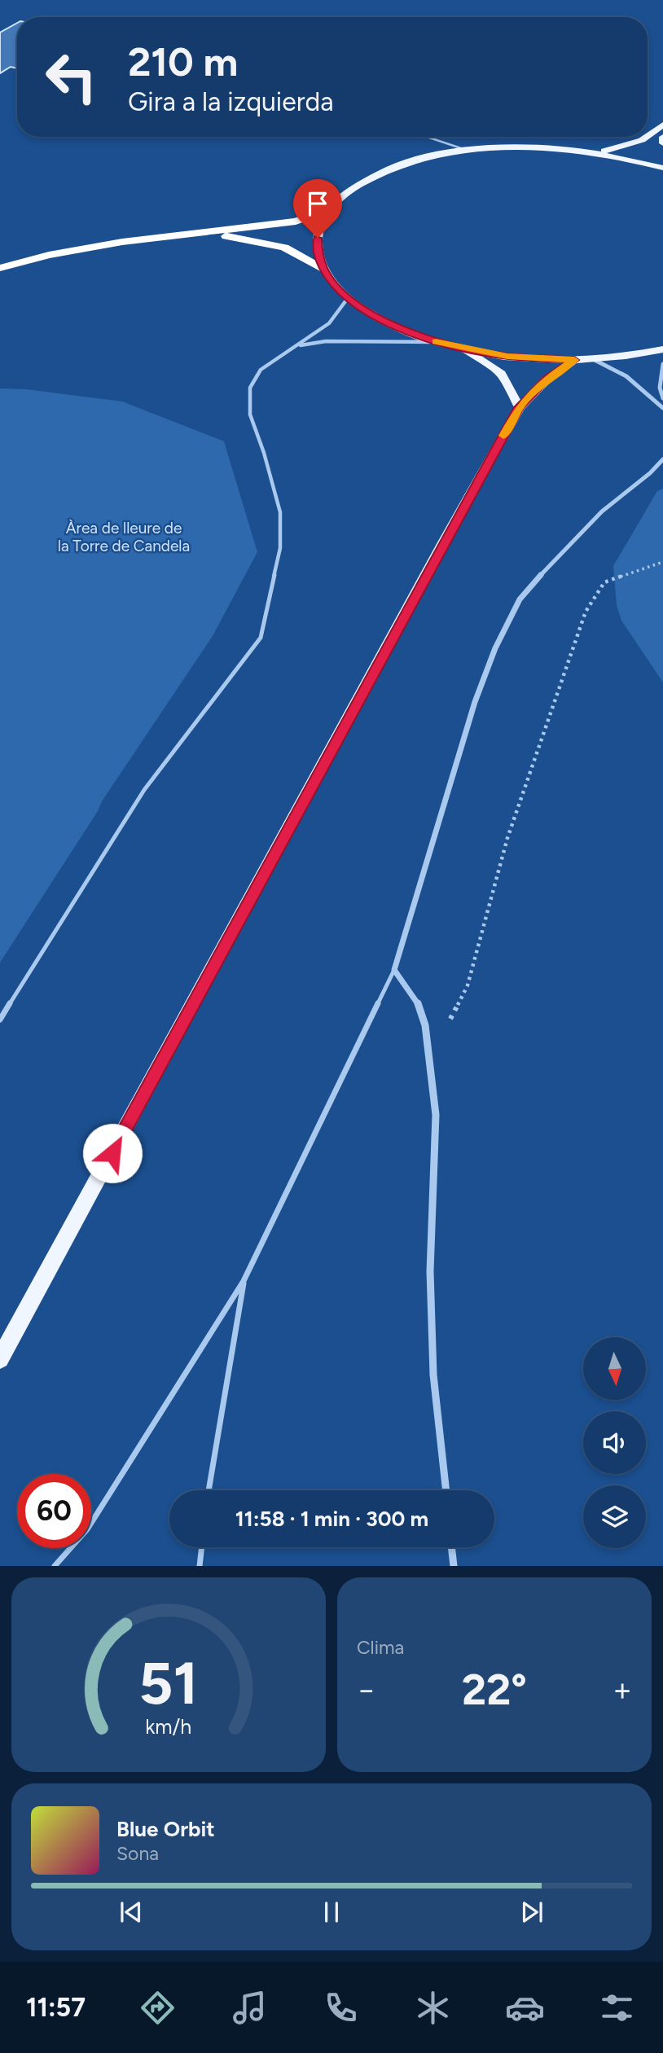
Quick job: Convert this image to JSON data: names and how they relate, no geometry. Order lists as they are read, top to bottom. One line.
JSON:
{"parks":["Àrea de lleure de la Torre de Candela"],"north":"bottom","page":{"turn":["210 m","Gira a la izquierda"],"limit":"60","trip":"11:58 · 1 min · 300 m","tile":"Clima","heat":["−","22°","+"],"song":["Blue Orbit","Sona"],"tabs":"11:57","gauge":["51","km/h"]}}
